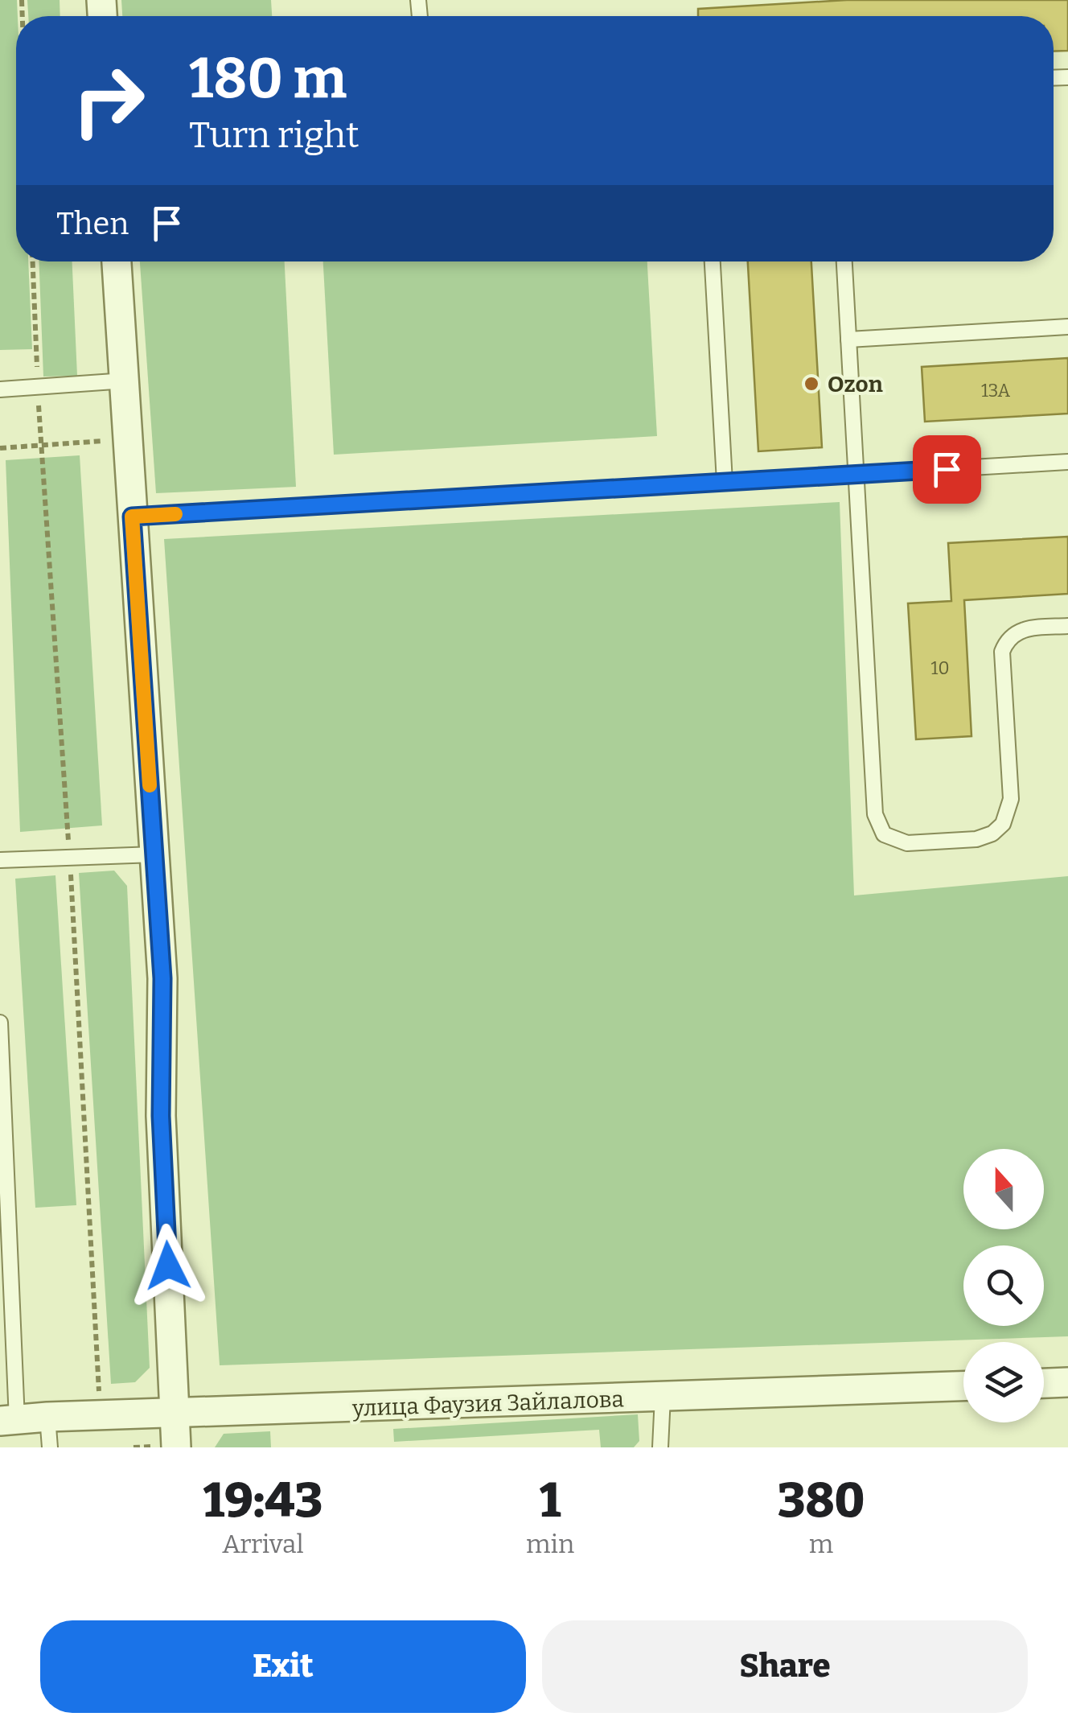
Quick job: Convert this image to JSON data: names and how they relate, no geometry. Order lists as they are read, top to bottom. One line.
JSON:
{"streets":{"street":["улица Фаузия Зайлалова"]},"places":["Ozon"],"house_numbers":["13А","10"],"north":"top","page":{"turn":["180 m","Turn right"],"then":"Then","eta":["19:43","Arrival","1","min","380","m"],"buttons":["Exit","Share"]}}
